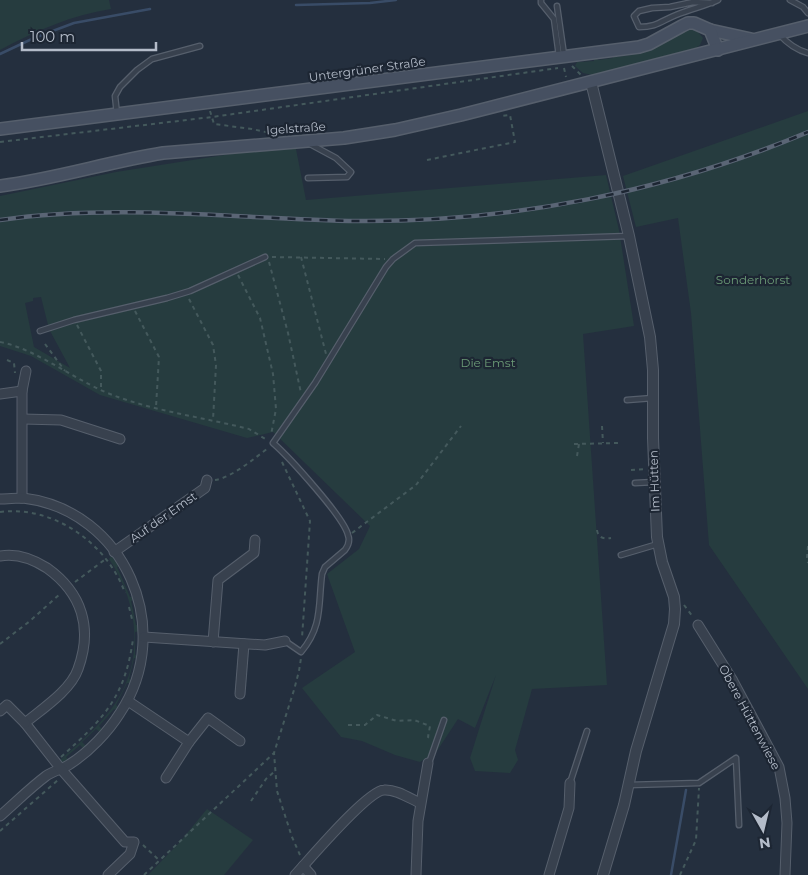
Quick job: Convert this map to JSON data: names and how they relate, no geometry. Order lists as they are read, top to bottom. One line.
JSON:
{"streets":{"main road":["Untergrüner Straße","Igelstraße"],"street":["Im Hütten","Auf der Emst","Obere Hüttenwiese"]},"crossings":[["Igelstraße","Im Hütten"]],"parks":["Sonderhorst","Die Emst"],"scale_bar":"100 m","north":"bottom"}
